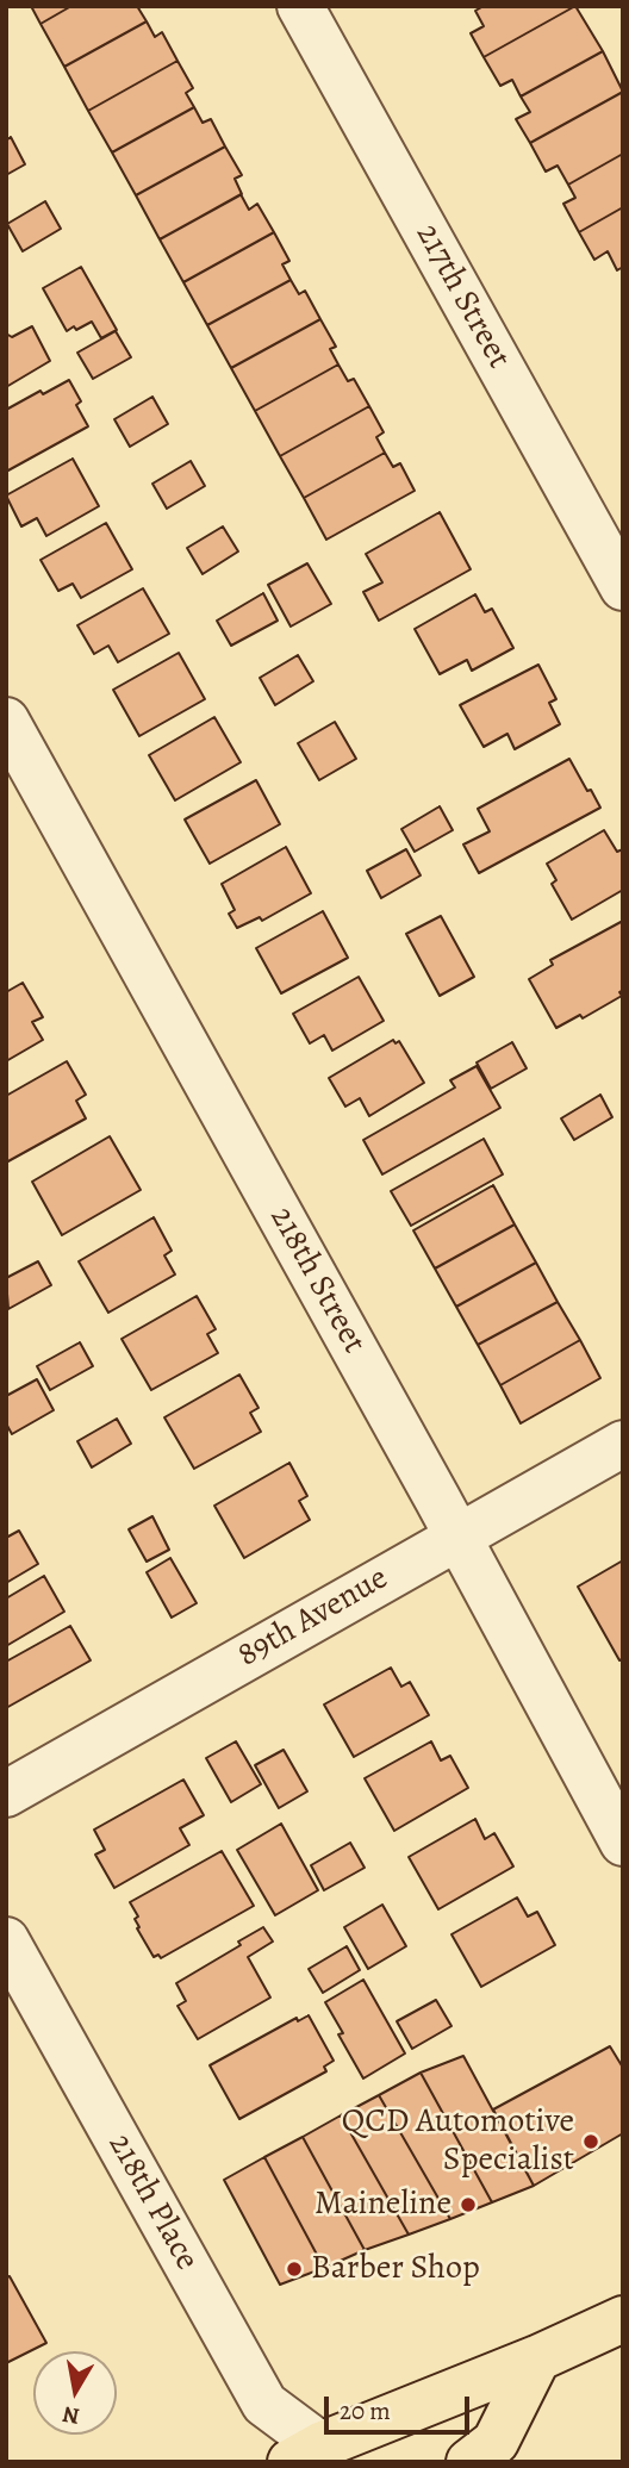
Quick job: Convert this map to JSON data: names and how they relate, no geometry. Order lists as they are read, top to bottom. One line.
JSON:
{"streets":{"street":["217th Street","218th Street","89th Avenue","218th Place"]},"crossings":[["218th Street","89th Avenue"]],"places":["QCD Automotive Specialist","Maineline","Barber Shop"],"scale_bar":"20 m","north":"bottom"}
